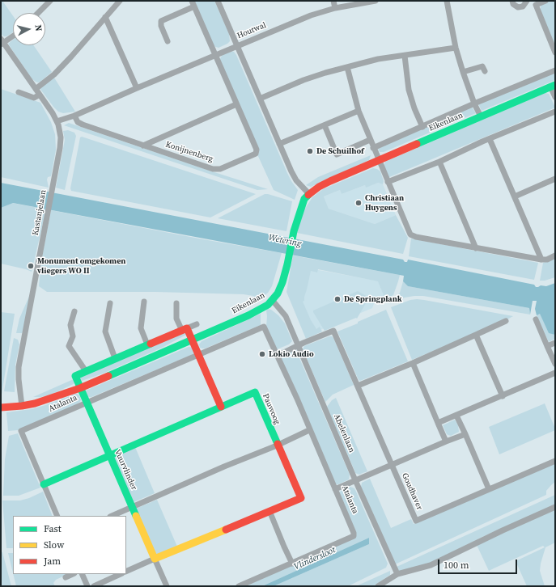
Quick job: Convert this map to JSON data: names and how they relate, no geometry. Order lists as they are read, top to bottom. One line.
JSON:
{"streets":{"street":["Houtwal","Eikenlaan","Konijnenberg","Kastanjelaan","Atalanta","Pauwoog","Abelenlaan","Vuurvlinder","Goudhaver"]},"crossings":[["Houtwal","Konijnenberg"],["Houtwal","Kastanjelaan"],["Eikenlaan","Kastanjelaan"],["Eikenlaan","Abelenlaan"],["Eikenlaan","Vuurvlinder"],["Atalanta","Pauwoog"],["Atalanta","Vuurvlinder"],["Pauwoog","Vuurvlinder"],["Abelenlaan","Goudhaver"]],"water":["Wetering","Vlindersloot"],"places":["De Schuilhof","Christiaan Huygens","Monument omgekomen vliegers WO II","De Springplank","Lokio Audio"],"legend":["Fast","Slow","Jam"],"scale_bar":"100 m","north":"right"}
